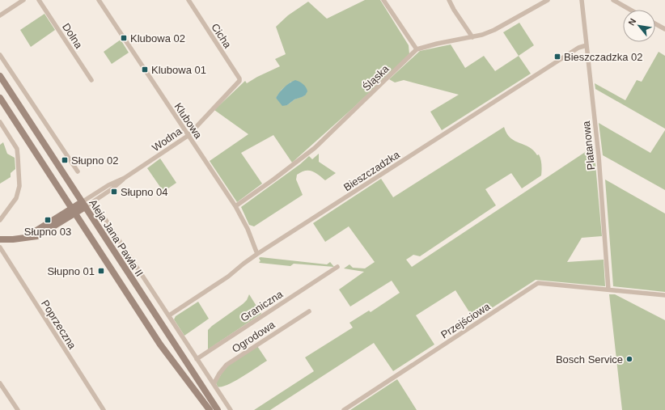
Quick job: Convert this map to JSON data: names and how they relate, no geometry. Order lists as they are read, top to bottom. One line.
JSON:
{"streets":{"main road":["Aleja Jana Pawła II"],"street":["Dolna","Cicha","Śląska","Klubowa","Wodna","Platanowa","Bieszczadzka","Graniczna","Przejściowa","Poprzeczna","Ogrodowa"]},"crossings":[["Cicha","Wodna"],["Śląska","Klubowa"],["Klubowa","Wodna"],["Klubowa","Bieszczadzka"],["Wodna","Aleja Jana Pawła II"],["Platanowa","Bieszczadzka"],["Platanowa","Przejściowa"]],"places":{"transit":["Klubowa 02","Bieszczadzka 02","Klubowa 01","Słupno 02","Słupno 04","Słupno 03","Słupno 01"],"other":["Bosch Service"]},"north":"top left"}
